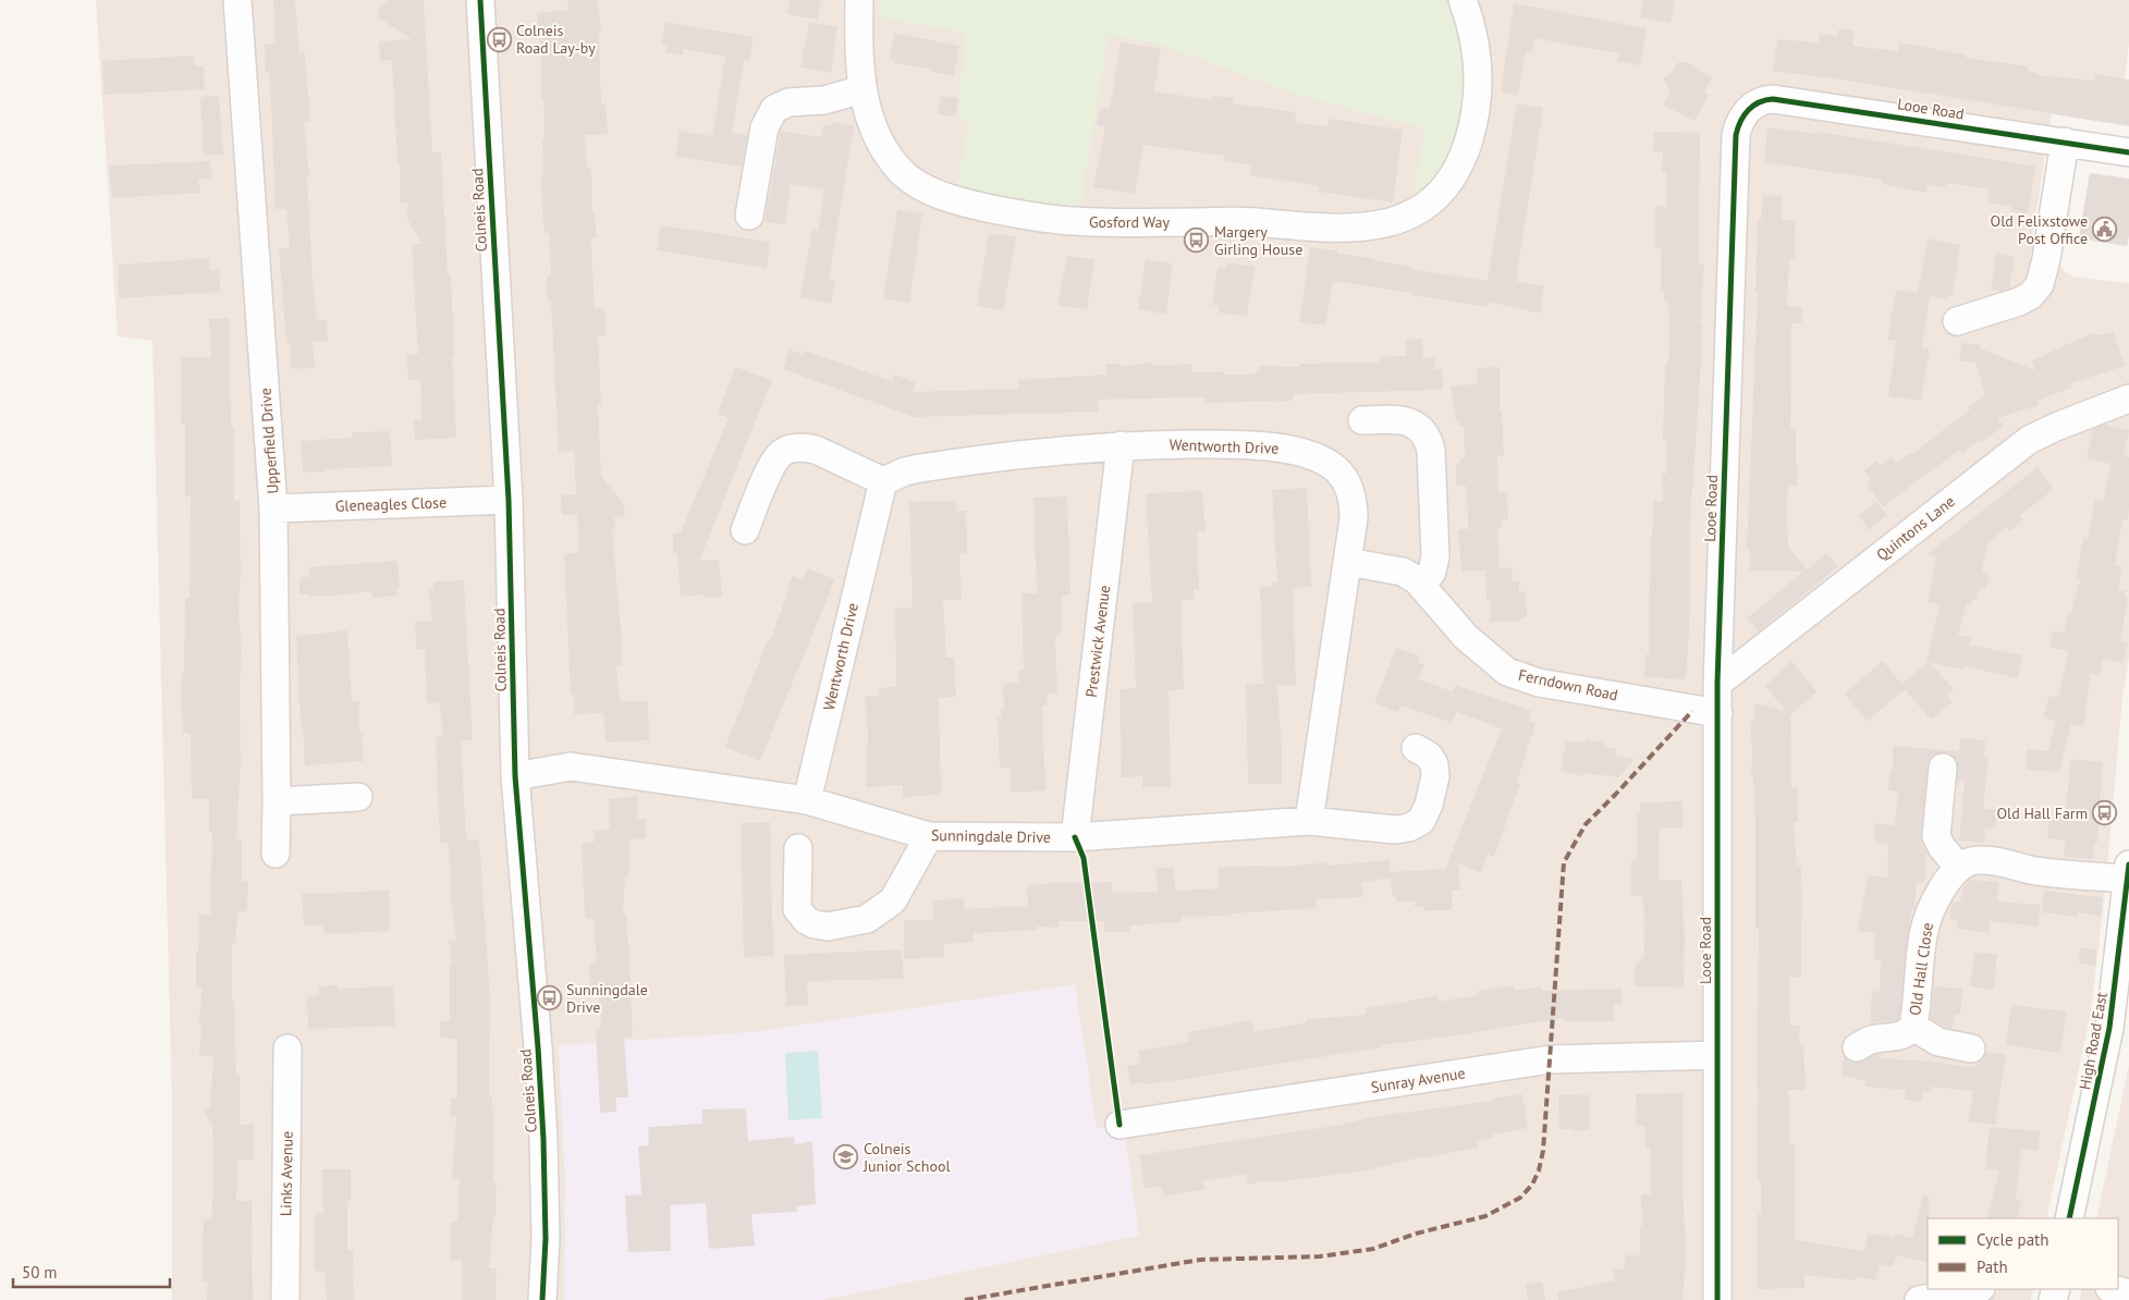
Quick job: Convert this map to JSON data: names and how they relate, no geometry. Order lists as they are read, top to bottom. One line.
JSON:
{"streets":{"street":["Looe Road","Colneis Road","Gosford Way","Upperfield Drive","Wentworth Drive","Gleneagles Close","Quintons Lane","Prestwick Avenue","Ferndown Road","Sunningdale Drive","Old Hall Close","High Road East","Sunray Avenue","Links Avenue"]},"crossings":[["Looe Road","Quintons Lane"],["Looe Road","Ferndown Road"],["Looe Road","Sunray Avenue"],["Colneis Road","Gleneagles Close"],["Colneis Road","Sunningdale Drive"],["Upperfield Drive","Gleneagles Close"],["Wentworth Drive","Prestwick Avenue"],["Wentworth Drive","Ferndown Road"],["Wentworth Drive","Sunningdale Drive"],["Prestwick Avenue","Sunningdale Drive"]],"places":{"bus stop":["Colneis Road Lay-by","Margery Girling House","Old Hall Farm","Sunningdale Drive"],"public building":["Old Felixstowe Post Office"],"school or university":["Colneis Junior School"]},"legend":["Cycle path","Path"],"scale_bar":"50 m"}
